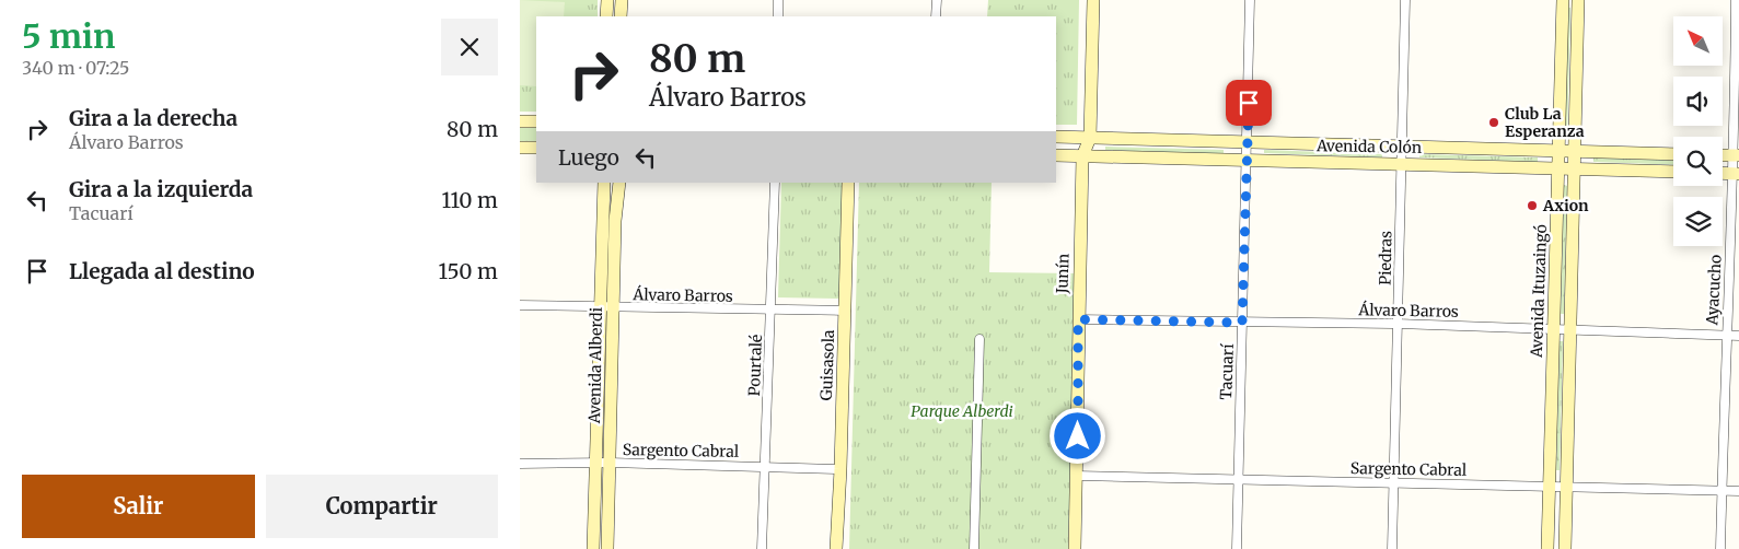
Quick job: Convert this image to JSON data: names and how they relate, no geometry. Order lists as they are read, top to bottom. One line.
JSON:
{"streets":{"main road":["Avenida Colón","Junín","Avenida Ituzaingó","Avenida Alberdi","Guisasola"],"street":["Piedras","Ayacucho","Álvaro Barros","Pourtalé","Tacuarí","Sargento Cabral"]},"crossings":[["Avenida Colón","Piedras"],["Avenida Colón","Junín"],["Avenida Colón","Avenida Ituzaingó"],["Avenida Colón","Tacuarí"],["Piedras","Álvaro Barros"],["Piedras","Sargento Cabral"],["Junín","Álvaro Barros"],["Junín","Sargento Cabral"],["Ayacucho","Álvaro Barros"],["Ayacucho","Sargento Cabral"],["Avenida Ituzaingó","Álvaro Barros"],["Avenida Ituzaingó","Sargento Cabral"],["Álvaro Barros","Avenida Alberdi"],["Álvaro Barros","Pourtalé"],["Álvaro Barros","Guisasola"],["Álvaro Barros","Tacuarí"],["Avenida Alberdi","Sargento Cabral"],["Pourtalé","Sargento Cabral"],["Guisasola","Sargento Cabral"],["Tacuarí","Sargento Cabral"]],"parks":["Parque Alberdi"],"places":["Club La Esperanza","Axion"],"north":"top left","page":{"heading":["5 min","340 m · 07:25"],"turn":["80 m","Álvaro Barros"],"list":[{"name":"Gira a la derecha","note":"Álvaro Barros","value":"80 m"},{"name":"Gira a la izquierda","note":"Tacuarí","value":"110 m"},{"name":"Llegada al destino","value":"150 m"}],"then":"Luego","buttons":["Salir","Compartir"]}}
